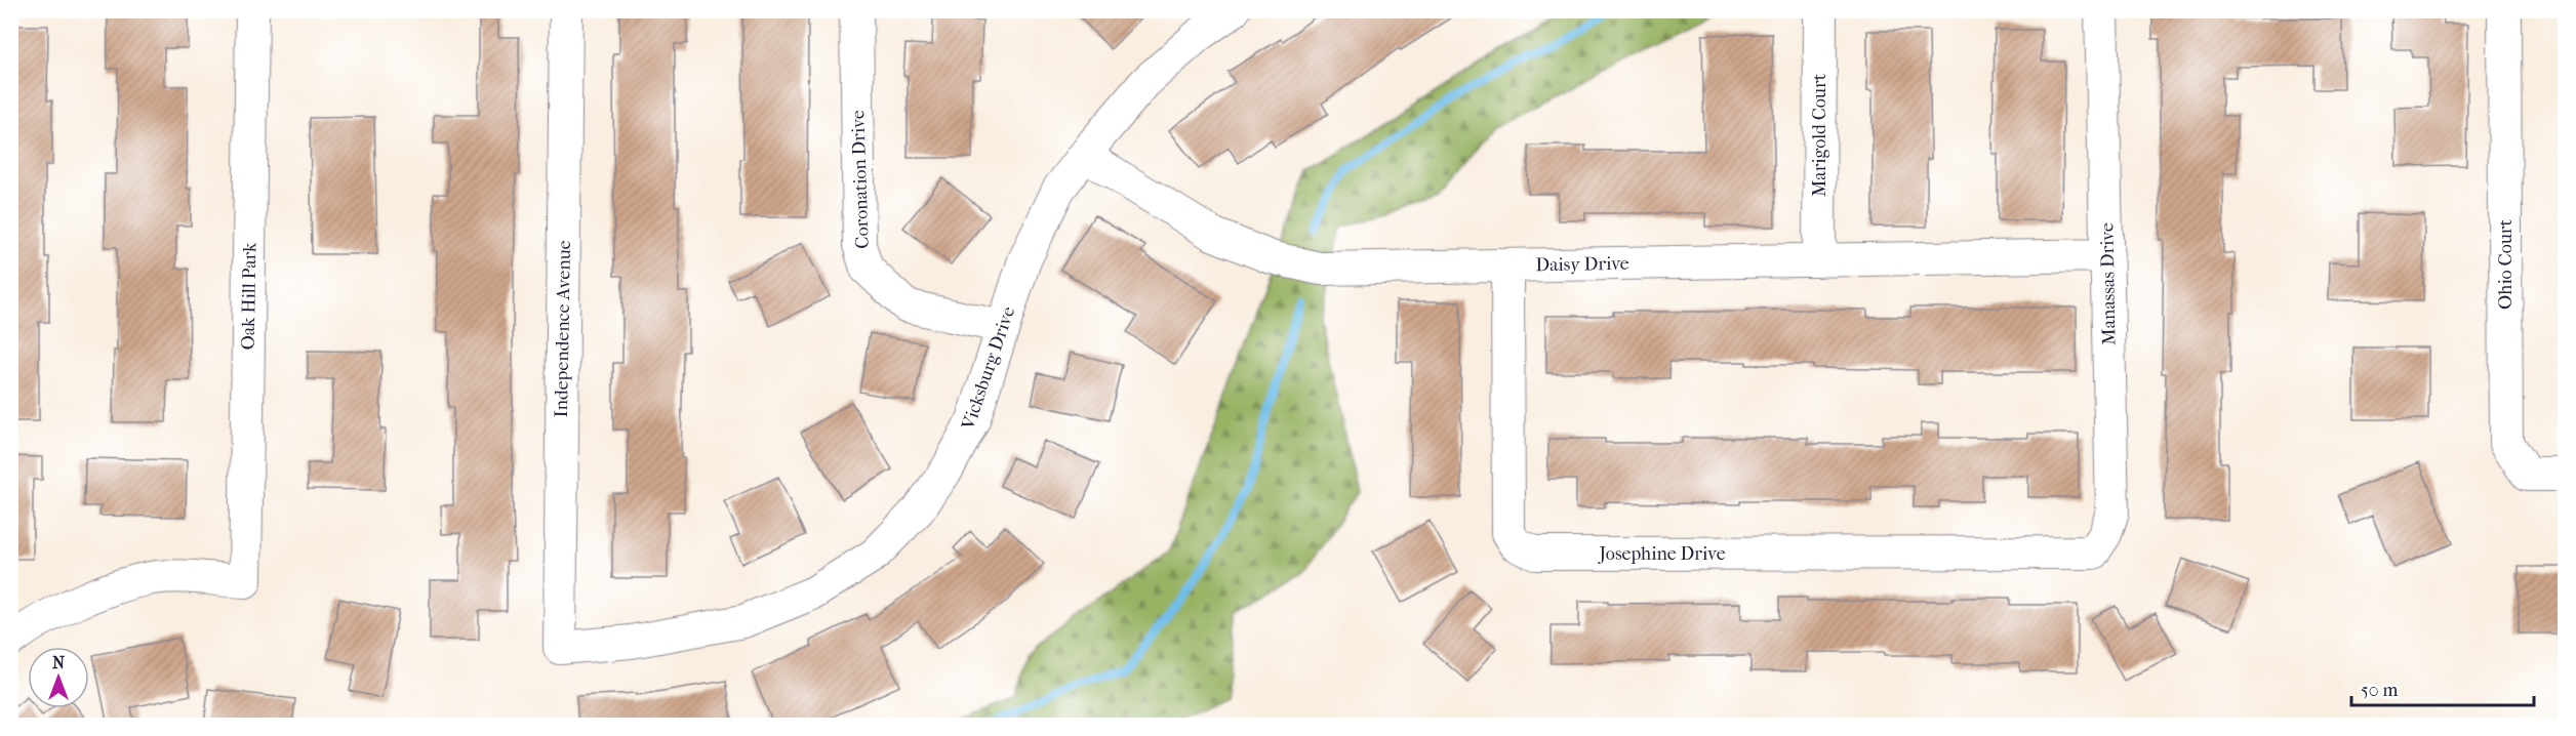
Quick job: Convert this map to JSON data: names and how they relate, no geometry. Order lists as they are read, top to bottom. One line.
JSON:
{"streets":{"street":["Marigold Court","Coronation Drive","Daisy Drive","Ohio Court","Manassas Drive","Oak Hill Park","Independence Avenue","Vicksburg Drive","Josephine Drive"]},"crossings":[["Marigold Court","Daisy Drive"],["Coronation Drive","Vicksburg Drive"],["Daisy Drive","Manassas Drive"],["Daisy Drive","Vicksburg Drive"],["Daisy Drive","Josephine Drive"],["Manassas Drive","Josephine Drive"],["Independence Avenue","Vicksburg Drive"]],"scale_bar":"50 m","north":"top"}
